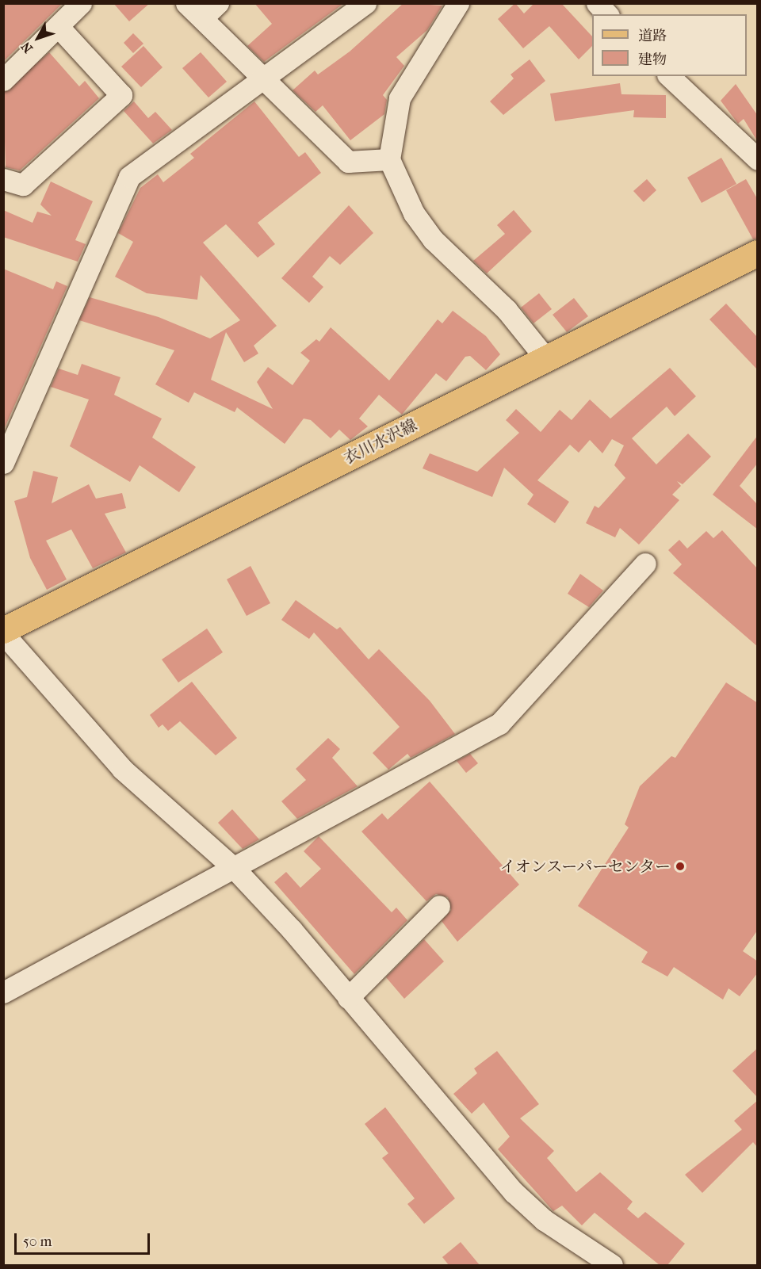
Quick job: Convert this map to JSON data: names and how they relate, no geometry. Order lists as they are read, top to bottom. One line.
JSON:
{"streets":{"main road":["衣川水沢線"]},"places":["イオンスーパーセンター"],"legend":["道路","建物"],"scale_bar":"50 m","north":"bottom left"}
